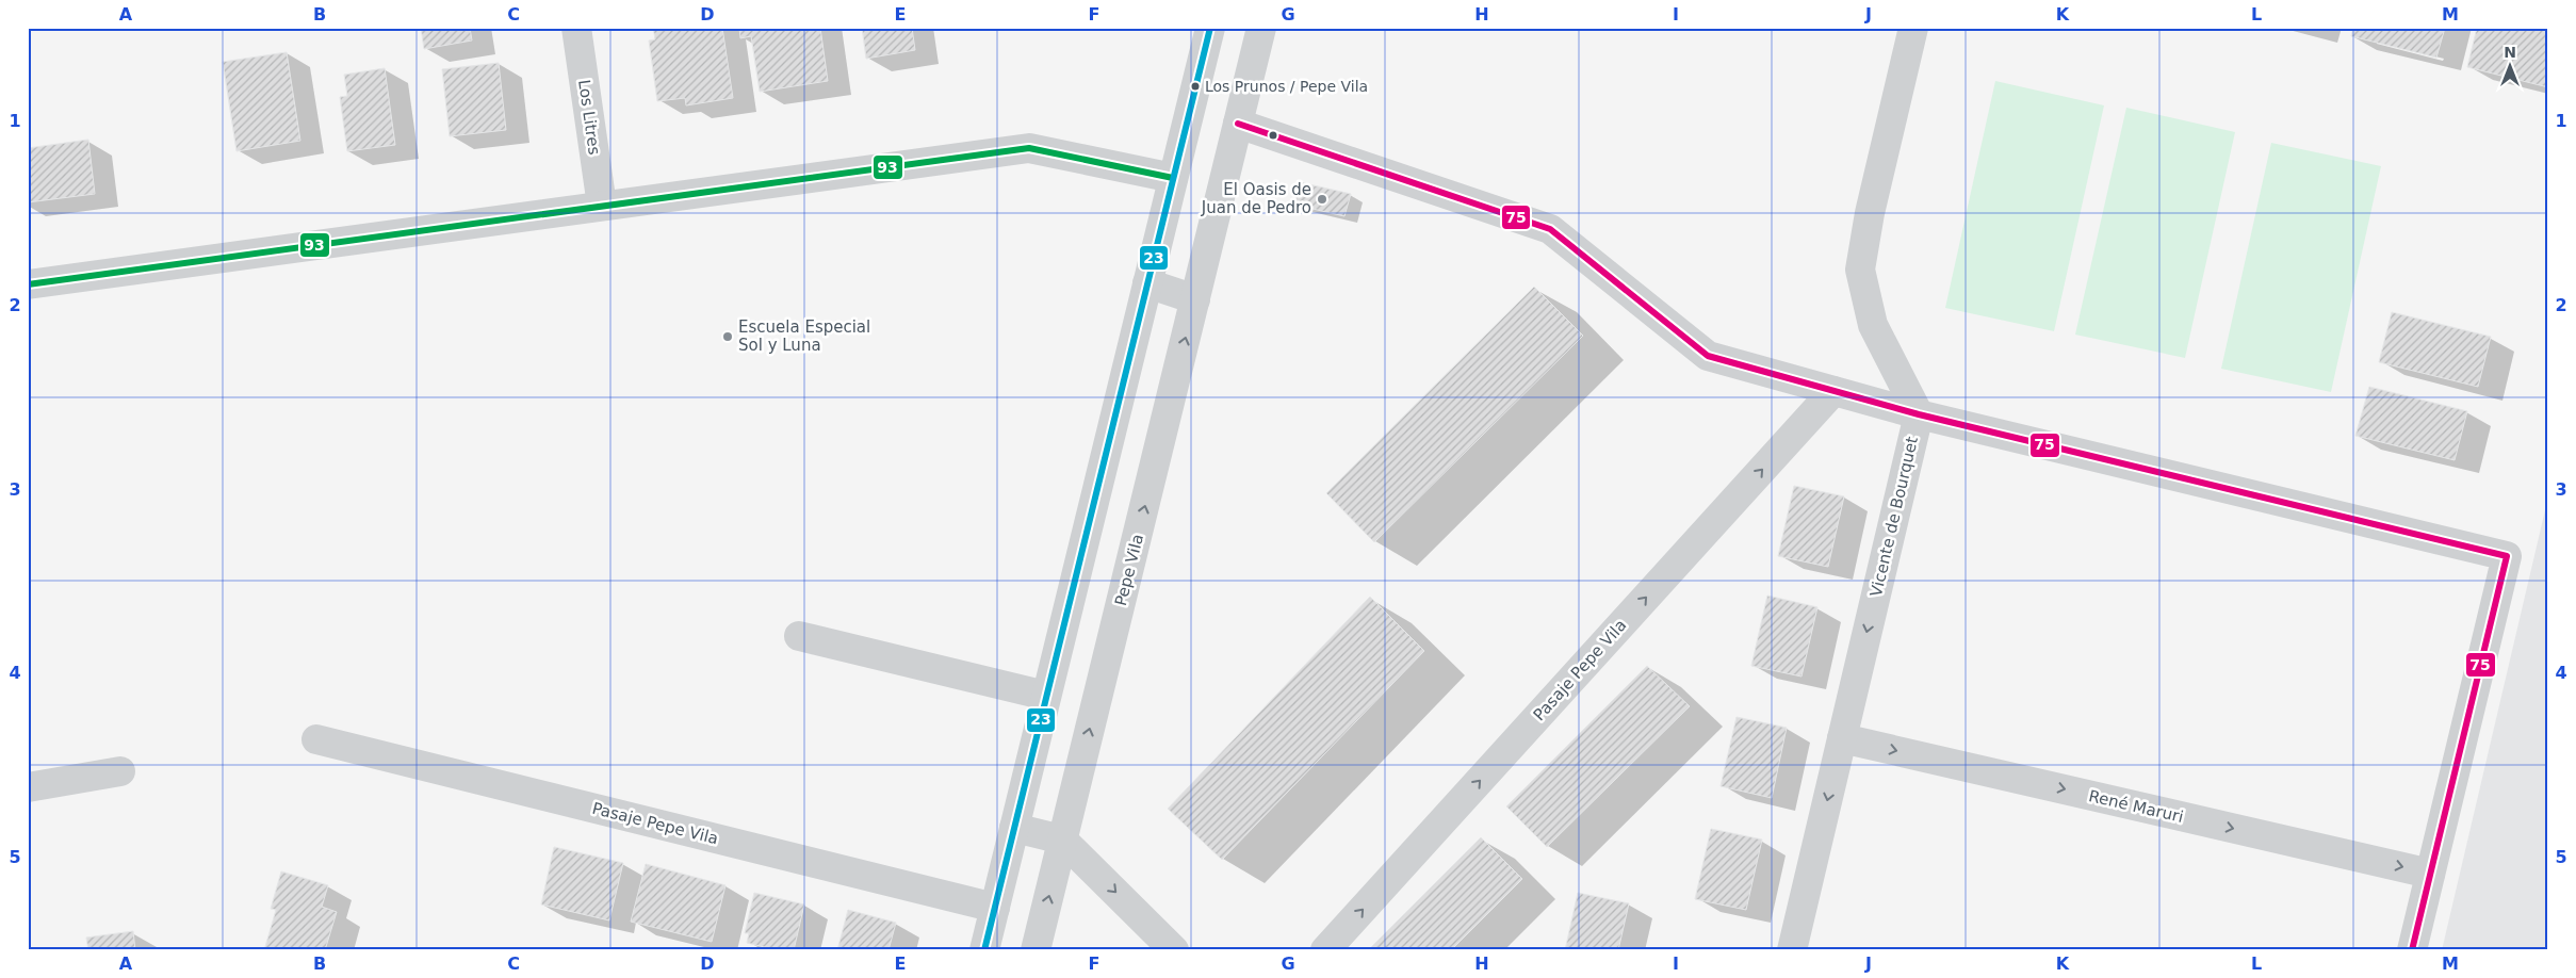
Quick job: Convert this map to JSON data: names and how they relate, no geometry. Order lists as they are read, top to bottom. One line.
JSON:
{"streets":{"street":["Los Litres","Vicente de Bourquet","Pepe Vila","Pasaje Pepe Vila","René Maruri"]},"crossings":[["Vicente de Bourquet","René Maruri"]],"one_way":["Vicente de Bourquet","Pasaje Pepe Vila","René Maruri"],"places":["Los Prunos / Pepe Vila","El Oasis de Juan de Pedro","Escuela Especial Sol y Luna"],"lines":["transit line 23","transit line 75","transit line 93"],"north":"top","grid":{"columns":["A","B","C","D","E","F","G","H","I","J","K","L","M"],"rows":["1","2","3","4","5"]}}
